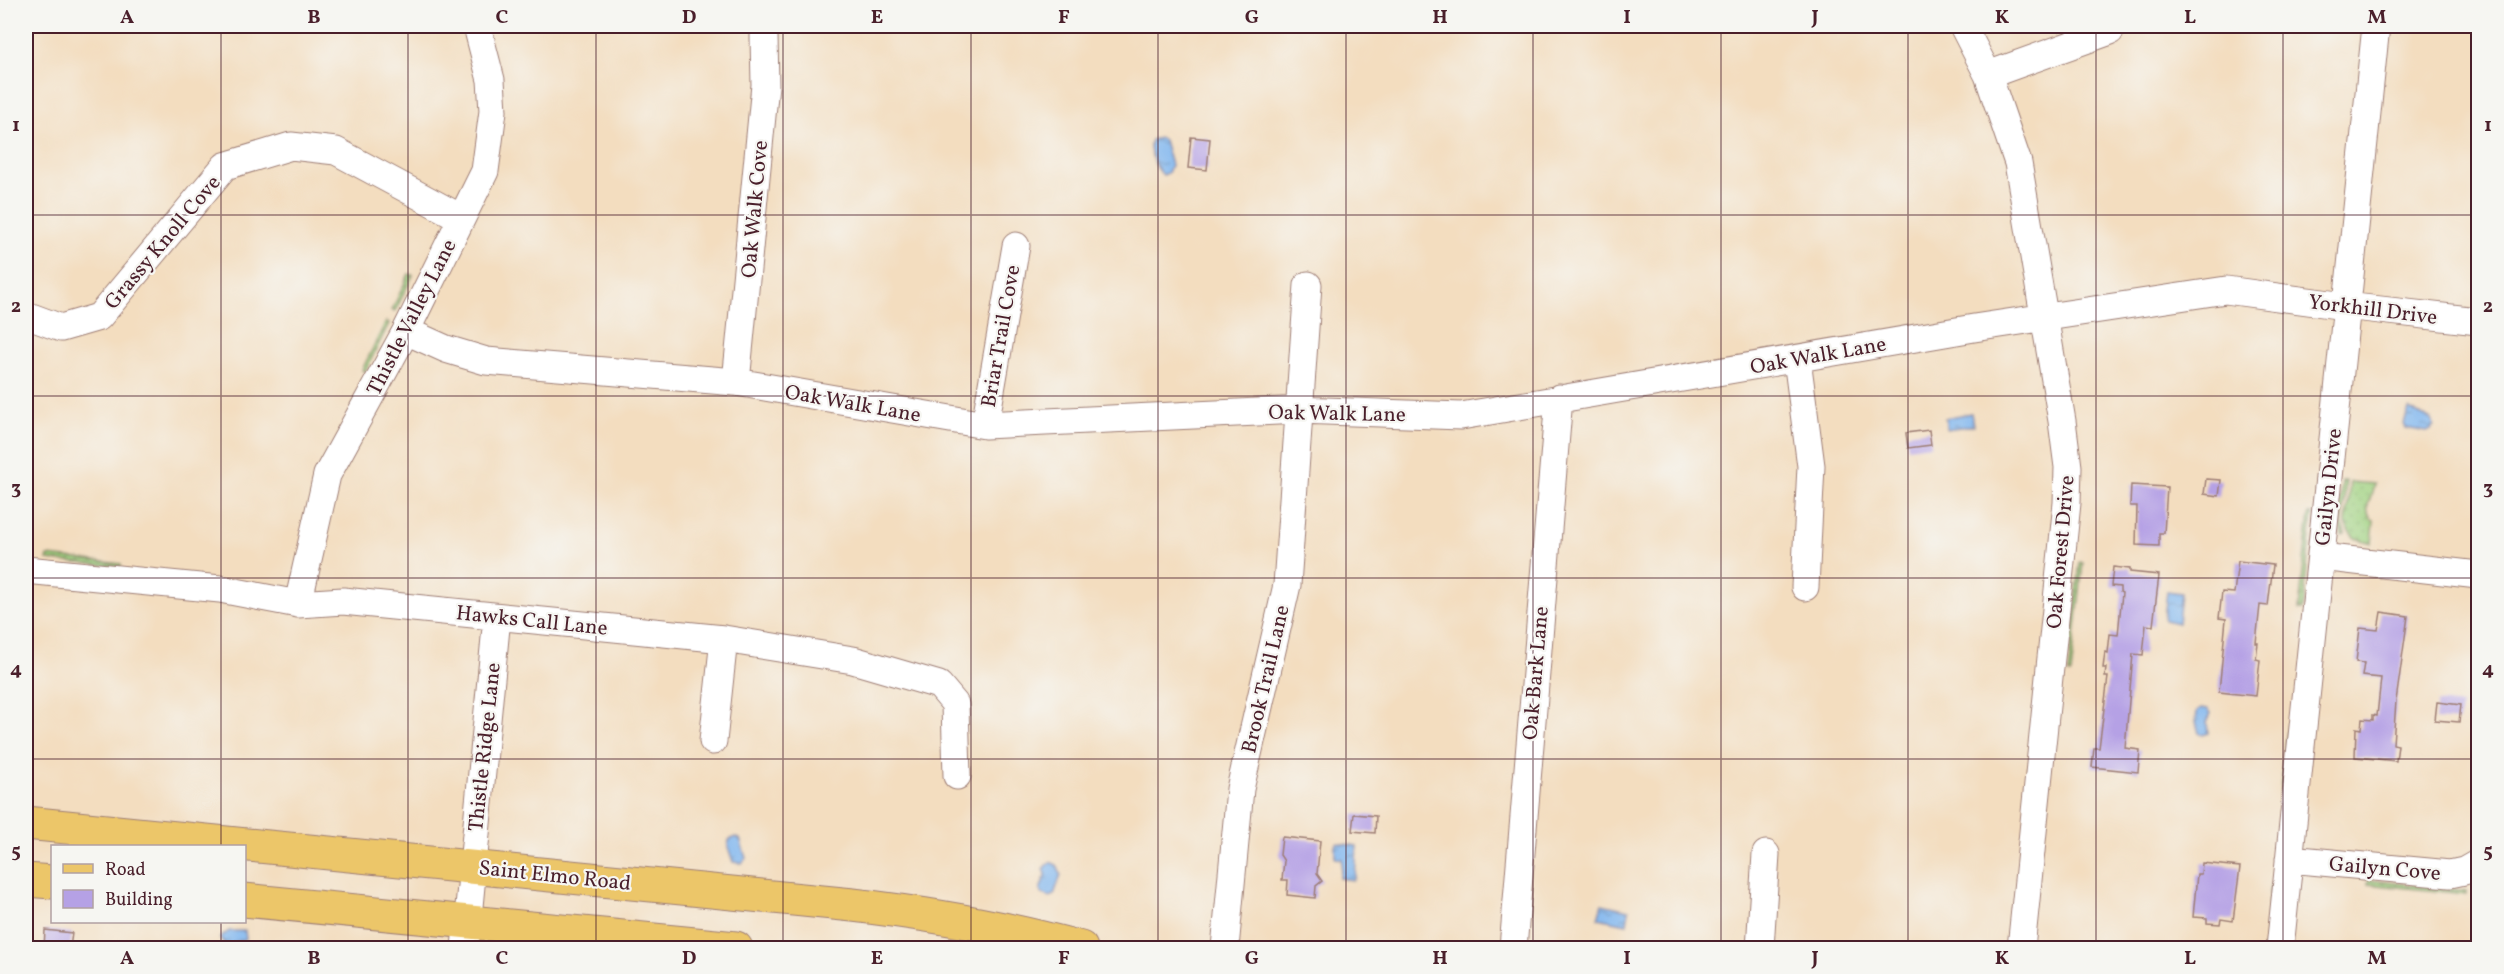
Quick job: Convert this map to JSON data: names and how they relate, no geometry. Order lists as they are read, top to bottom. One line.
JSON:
{"streets":{"main road":["Saint Elmo Road"],"street":["Oak Walk Cove","Grassy Knoll Cove","Yorkhill Drive","Thistle Valley Lane","Briar Trail Cove","Oak Walk Lane","Gailyn Drive","Oak Forest Drive","Hawks Call Lane","Oak Bark Lane","Brook Trail Lane","Thistle Ridge Lane","Gailyn Cove"]},"crossings":[["Oak Walk Cove","Oak Walk Lane"],["Grassy Knoll Cove","Thistle Valley Lane"],["Yorkhill Drive","Oak Walk Lane"],["Yorkhill Drive","Gailyn Drive"],["Thistle Valley Lane","Oak Walk Lane"],["Thistle Valley Lane","Hawks Call Lane"],["Briar Trail Cove","Oak Walk Lane"],["Oak Walk Lane","Oak Forest Drive"],["Oak Walk Lane","Oak Bark Lane"],["Oak Walk Lane","Brook Trail Lane"],["Gailyn Drive","Gailyn Cove"],["Hawks Call Lane","Thistle Ridge Lane"],["Thistle Ridge Lane","Saint Elmo Road"]],"legend":["Road","Building"],"grid":{"columns":["A","B","C","D","E","F","G","H","I","J","K","L","M"],"rows":["1","2","3","4","5"]}}
